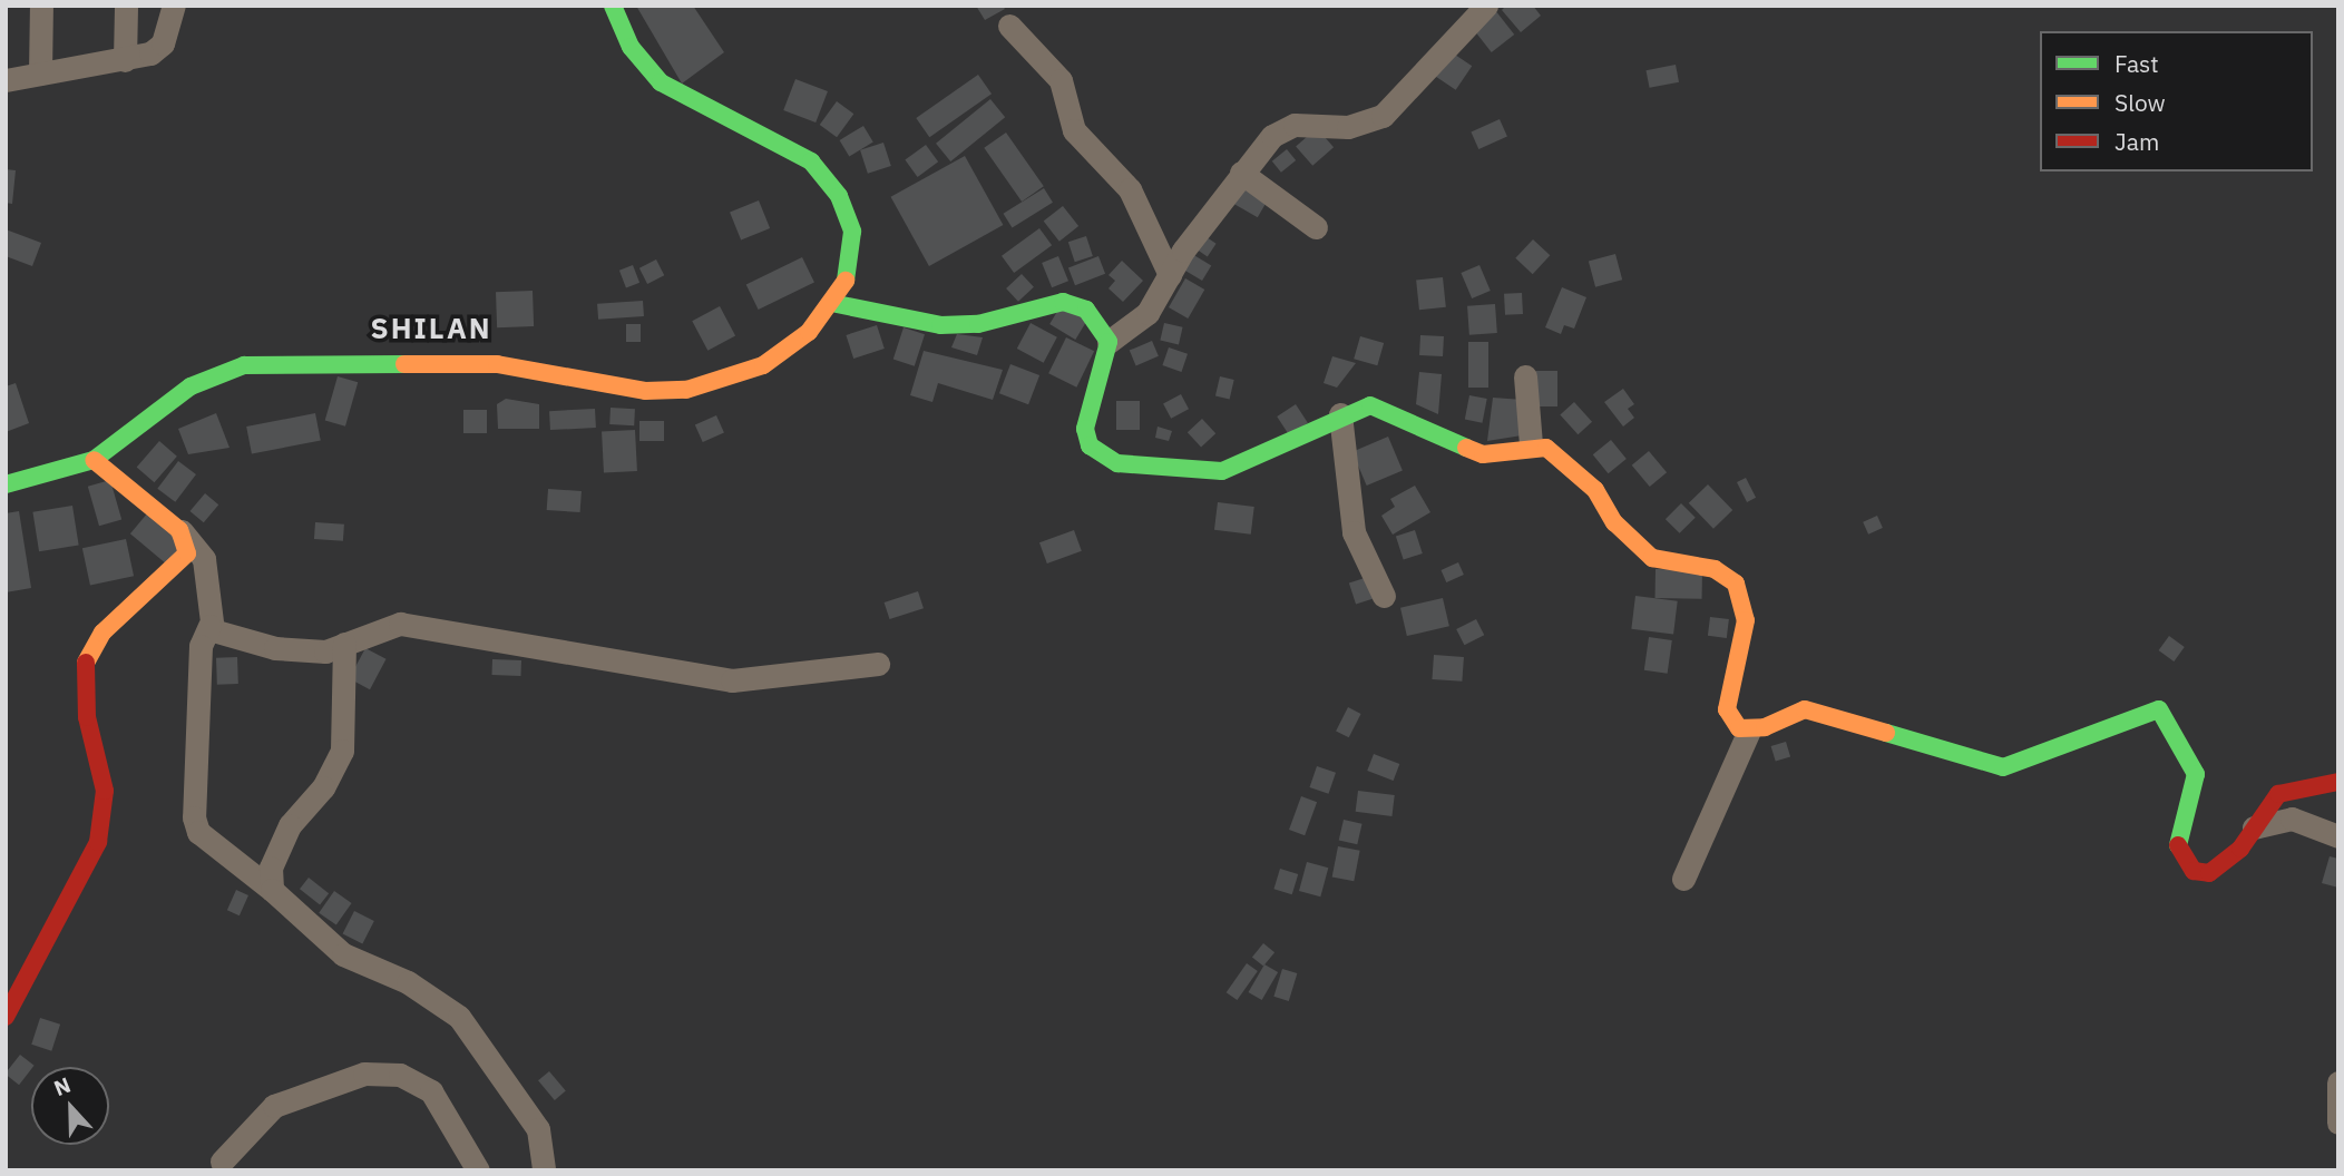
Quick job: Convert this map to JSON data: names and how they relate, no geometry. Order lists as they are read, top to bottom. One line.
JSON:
{"districts":["SHILAN"],"legend":["Fast","Slow","Jam"],"north":"top"}
